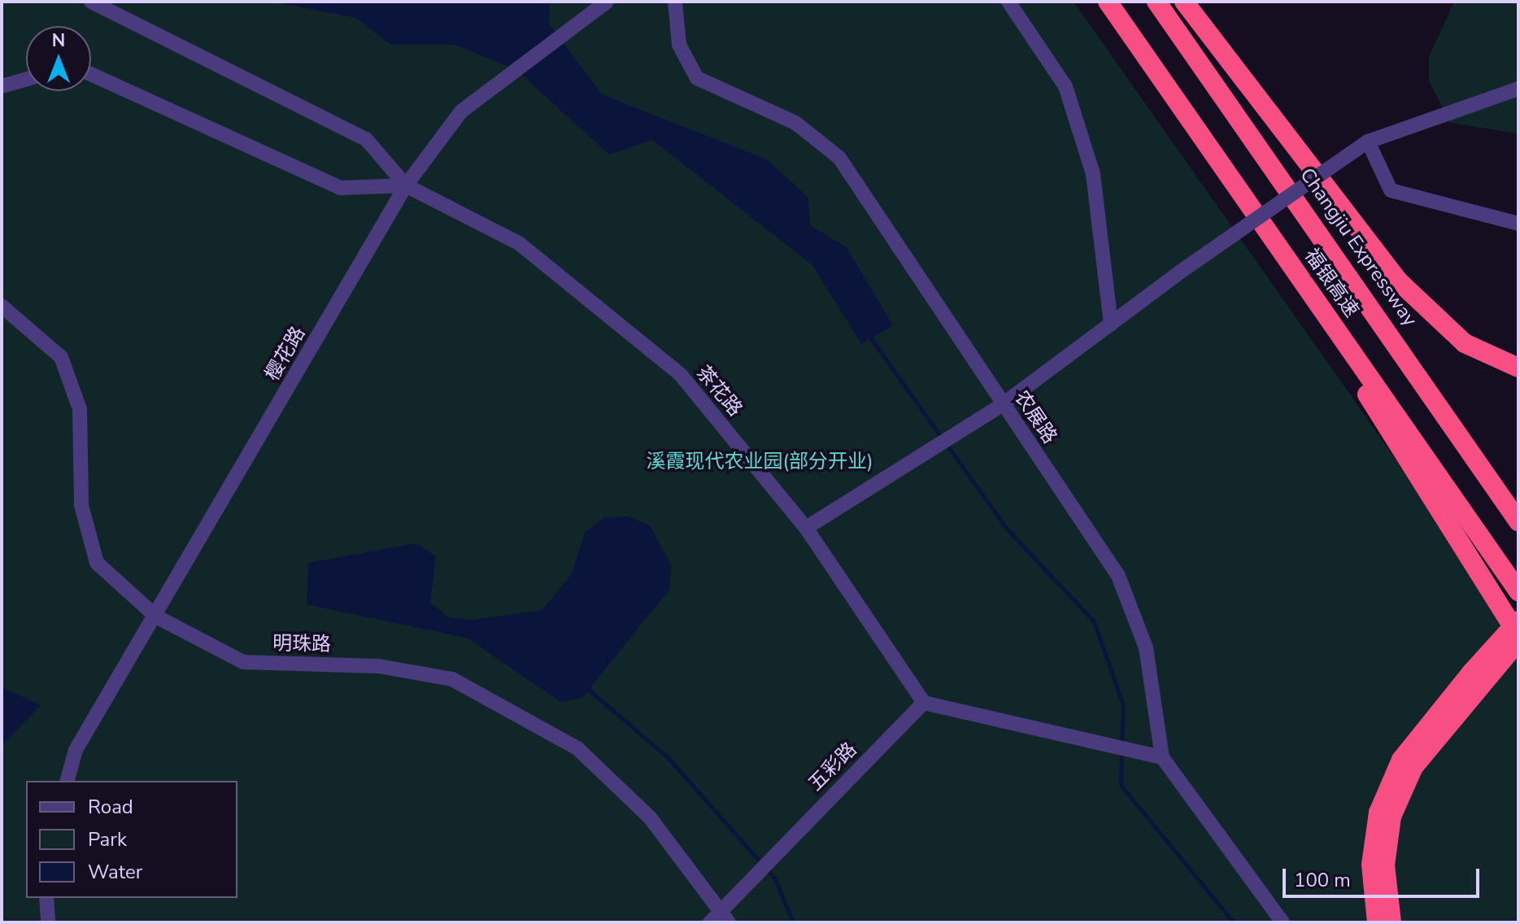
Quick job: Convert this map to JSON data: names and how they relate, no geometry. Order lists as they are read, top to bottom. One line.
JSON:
{"streets":{"highway":["Changjiu Expressway","福银高速"],"street":["樱花路","茶花路","农展路","明珠路","五彩路"]},"crossings":[["樱花路","茶花路"],["樱花路","明珠路"],["茶花路","五彩路"],["明珠路","五彩路"]],"parks":["溪霞现代农业园(部分开业)"],"legend":["Road","Park","Water"],"scale_bar":"100 m","north":"top"}
